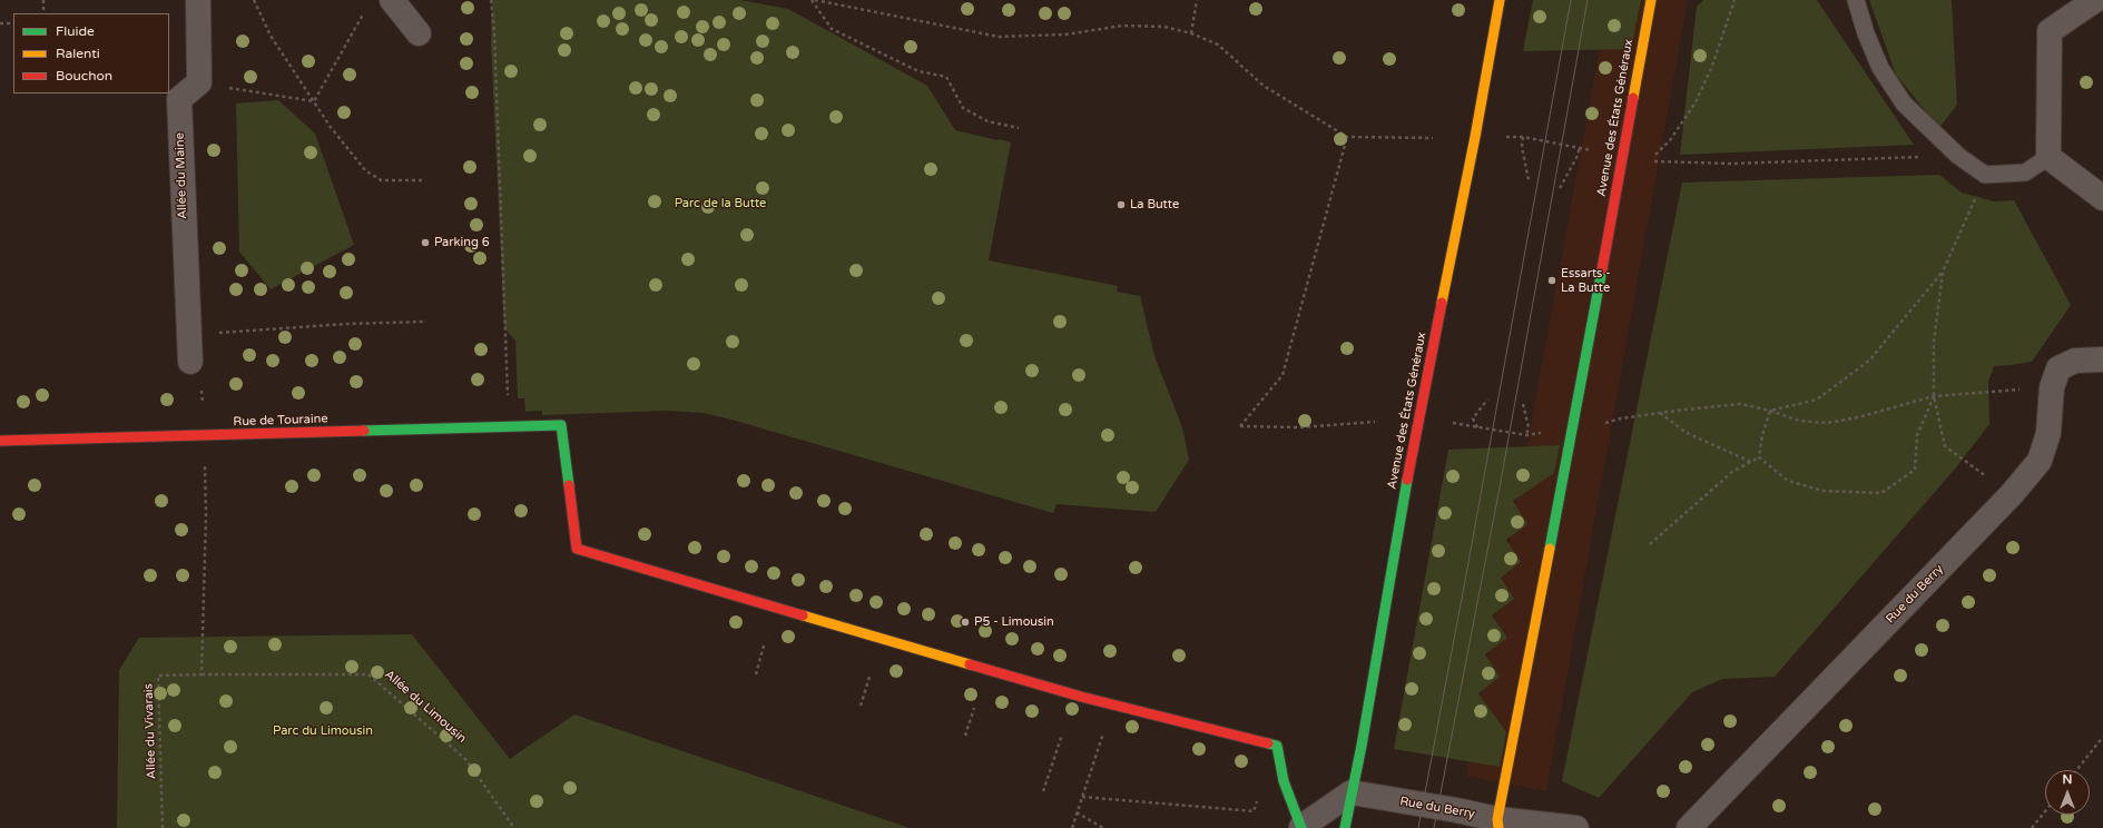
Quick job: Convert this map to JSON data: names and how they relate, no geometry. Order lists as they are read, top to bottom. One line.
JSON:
{"streets":{"street":["Avenue des États Généraux","Allée du Maine","Rue de Touraine","Rue du Berry"],"path":["Allée du Limousin","Allée du Vivarais"]},"crossings":[["Avenue des États Généraux","Rue du Berry"],["Allée du Limousin","Allée du Vivarais"]],"parks":["Parc de la Butte","Parc du Limousin"],"places":["La Butte","Parking 6","Essarts - La Butte","P5 - Limousin"],"legend":["Fluide","Ralenti","Bouchon"],"north":"top"}
